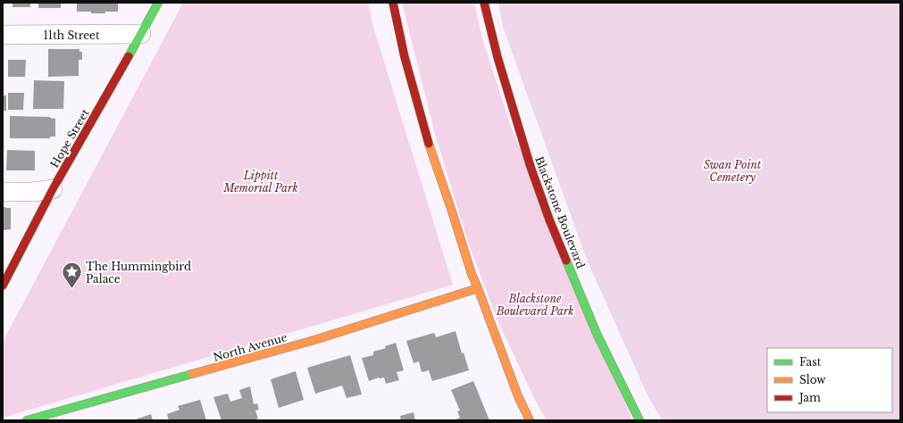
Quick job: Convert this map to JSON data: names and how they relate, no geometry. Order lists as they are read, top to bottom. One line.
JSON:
{"streets":{"main road":["Hope Street","Blackstone Boulevard","North Avenue"],"street":["11th Street"]},"crossings":[["11th Street","Hope Street"]],"parks":["Swan Point Cemetery","Lippitt Memorial Park","Blackstone Boulevard Park"],"places":{"place":["The Hummingbird Palace"]},"legend":["Fast","Slow","Jam"]}
